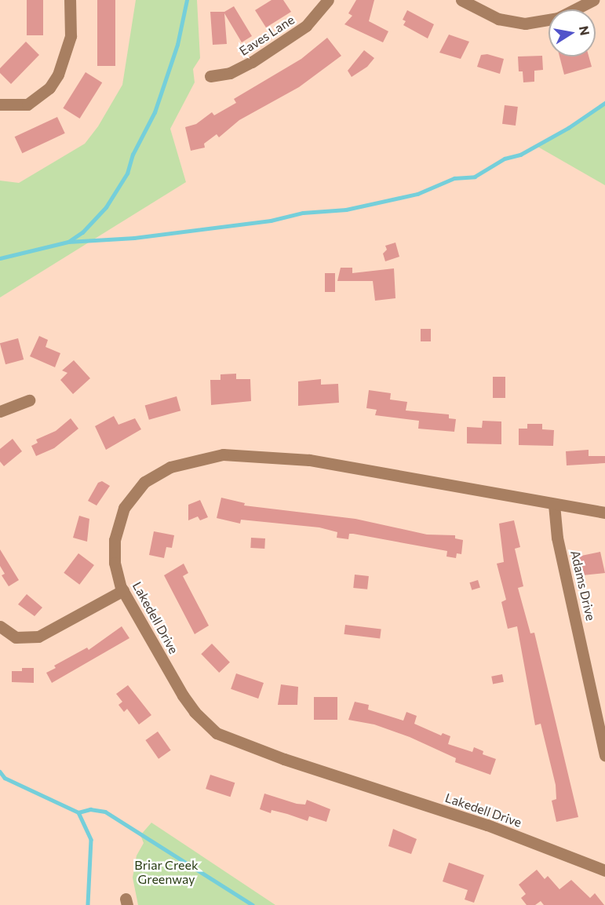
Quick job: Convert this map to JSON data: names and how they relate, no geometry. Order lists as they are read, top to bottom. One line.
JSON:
{"streets":{"street":["Eaves Lane","Adams Drive","Lakedell Drive"]},"crossings":[["Adams Drive","Lakedell Drive"]],"parks":["Briar Creek Greenway"],"north":"right"}
